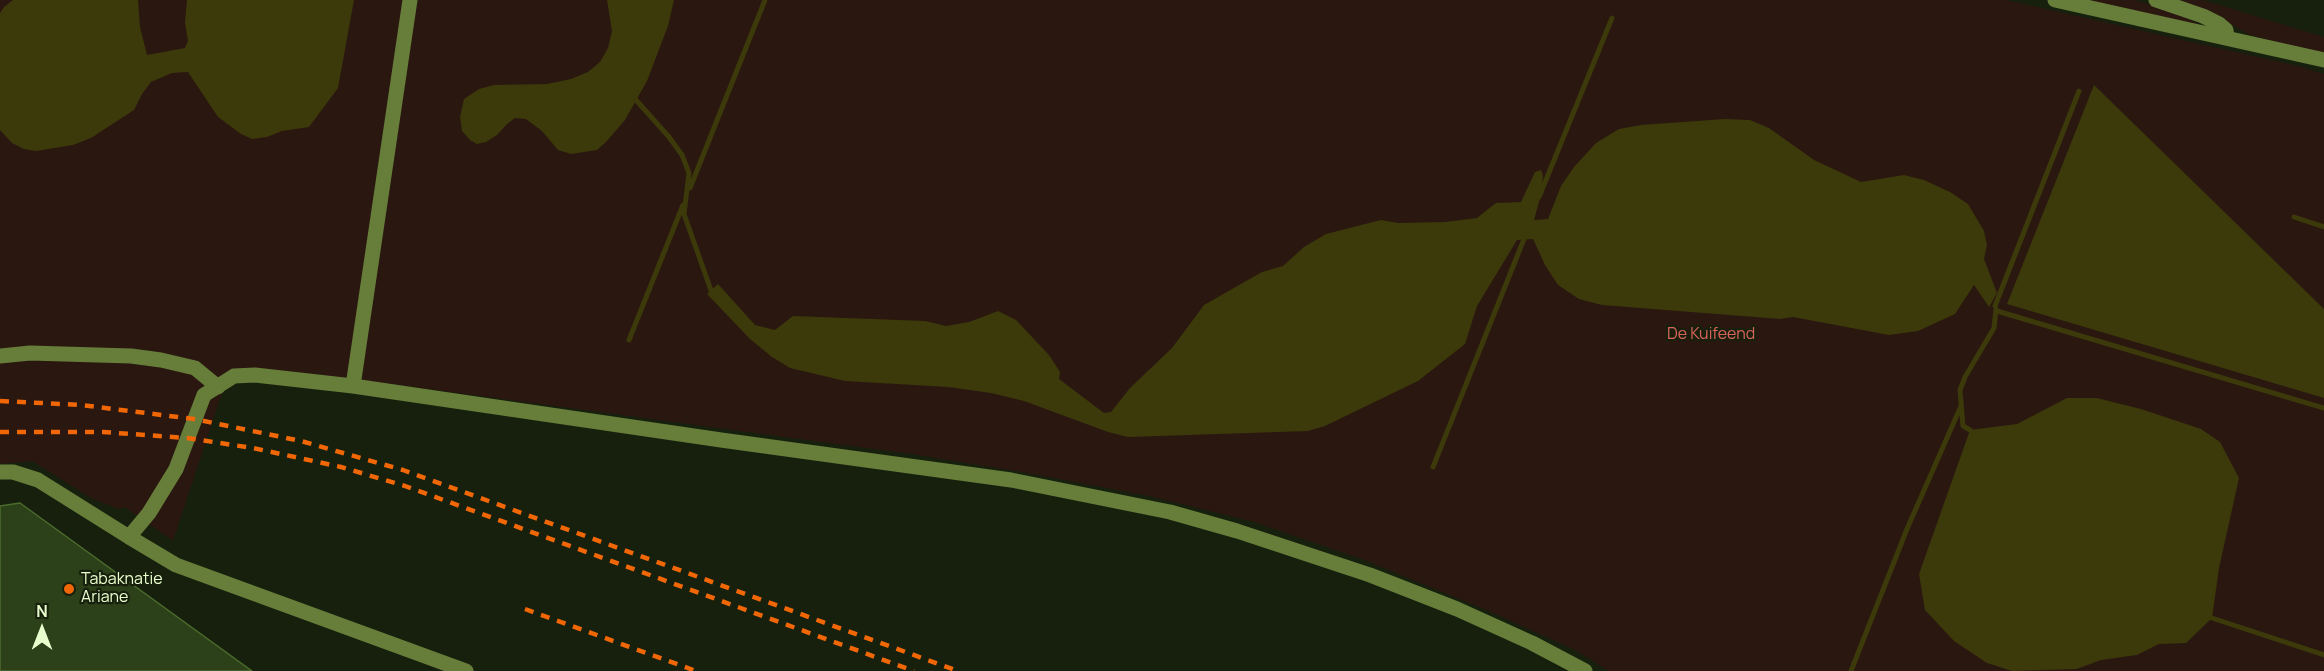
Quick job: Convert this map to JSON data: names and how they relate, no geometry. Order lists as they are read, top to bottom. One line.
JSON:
{"parks":["De Kuifeend"],"places":["Tabaknatie Ariane"],"north":"top"}
